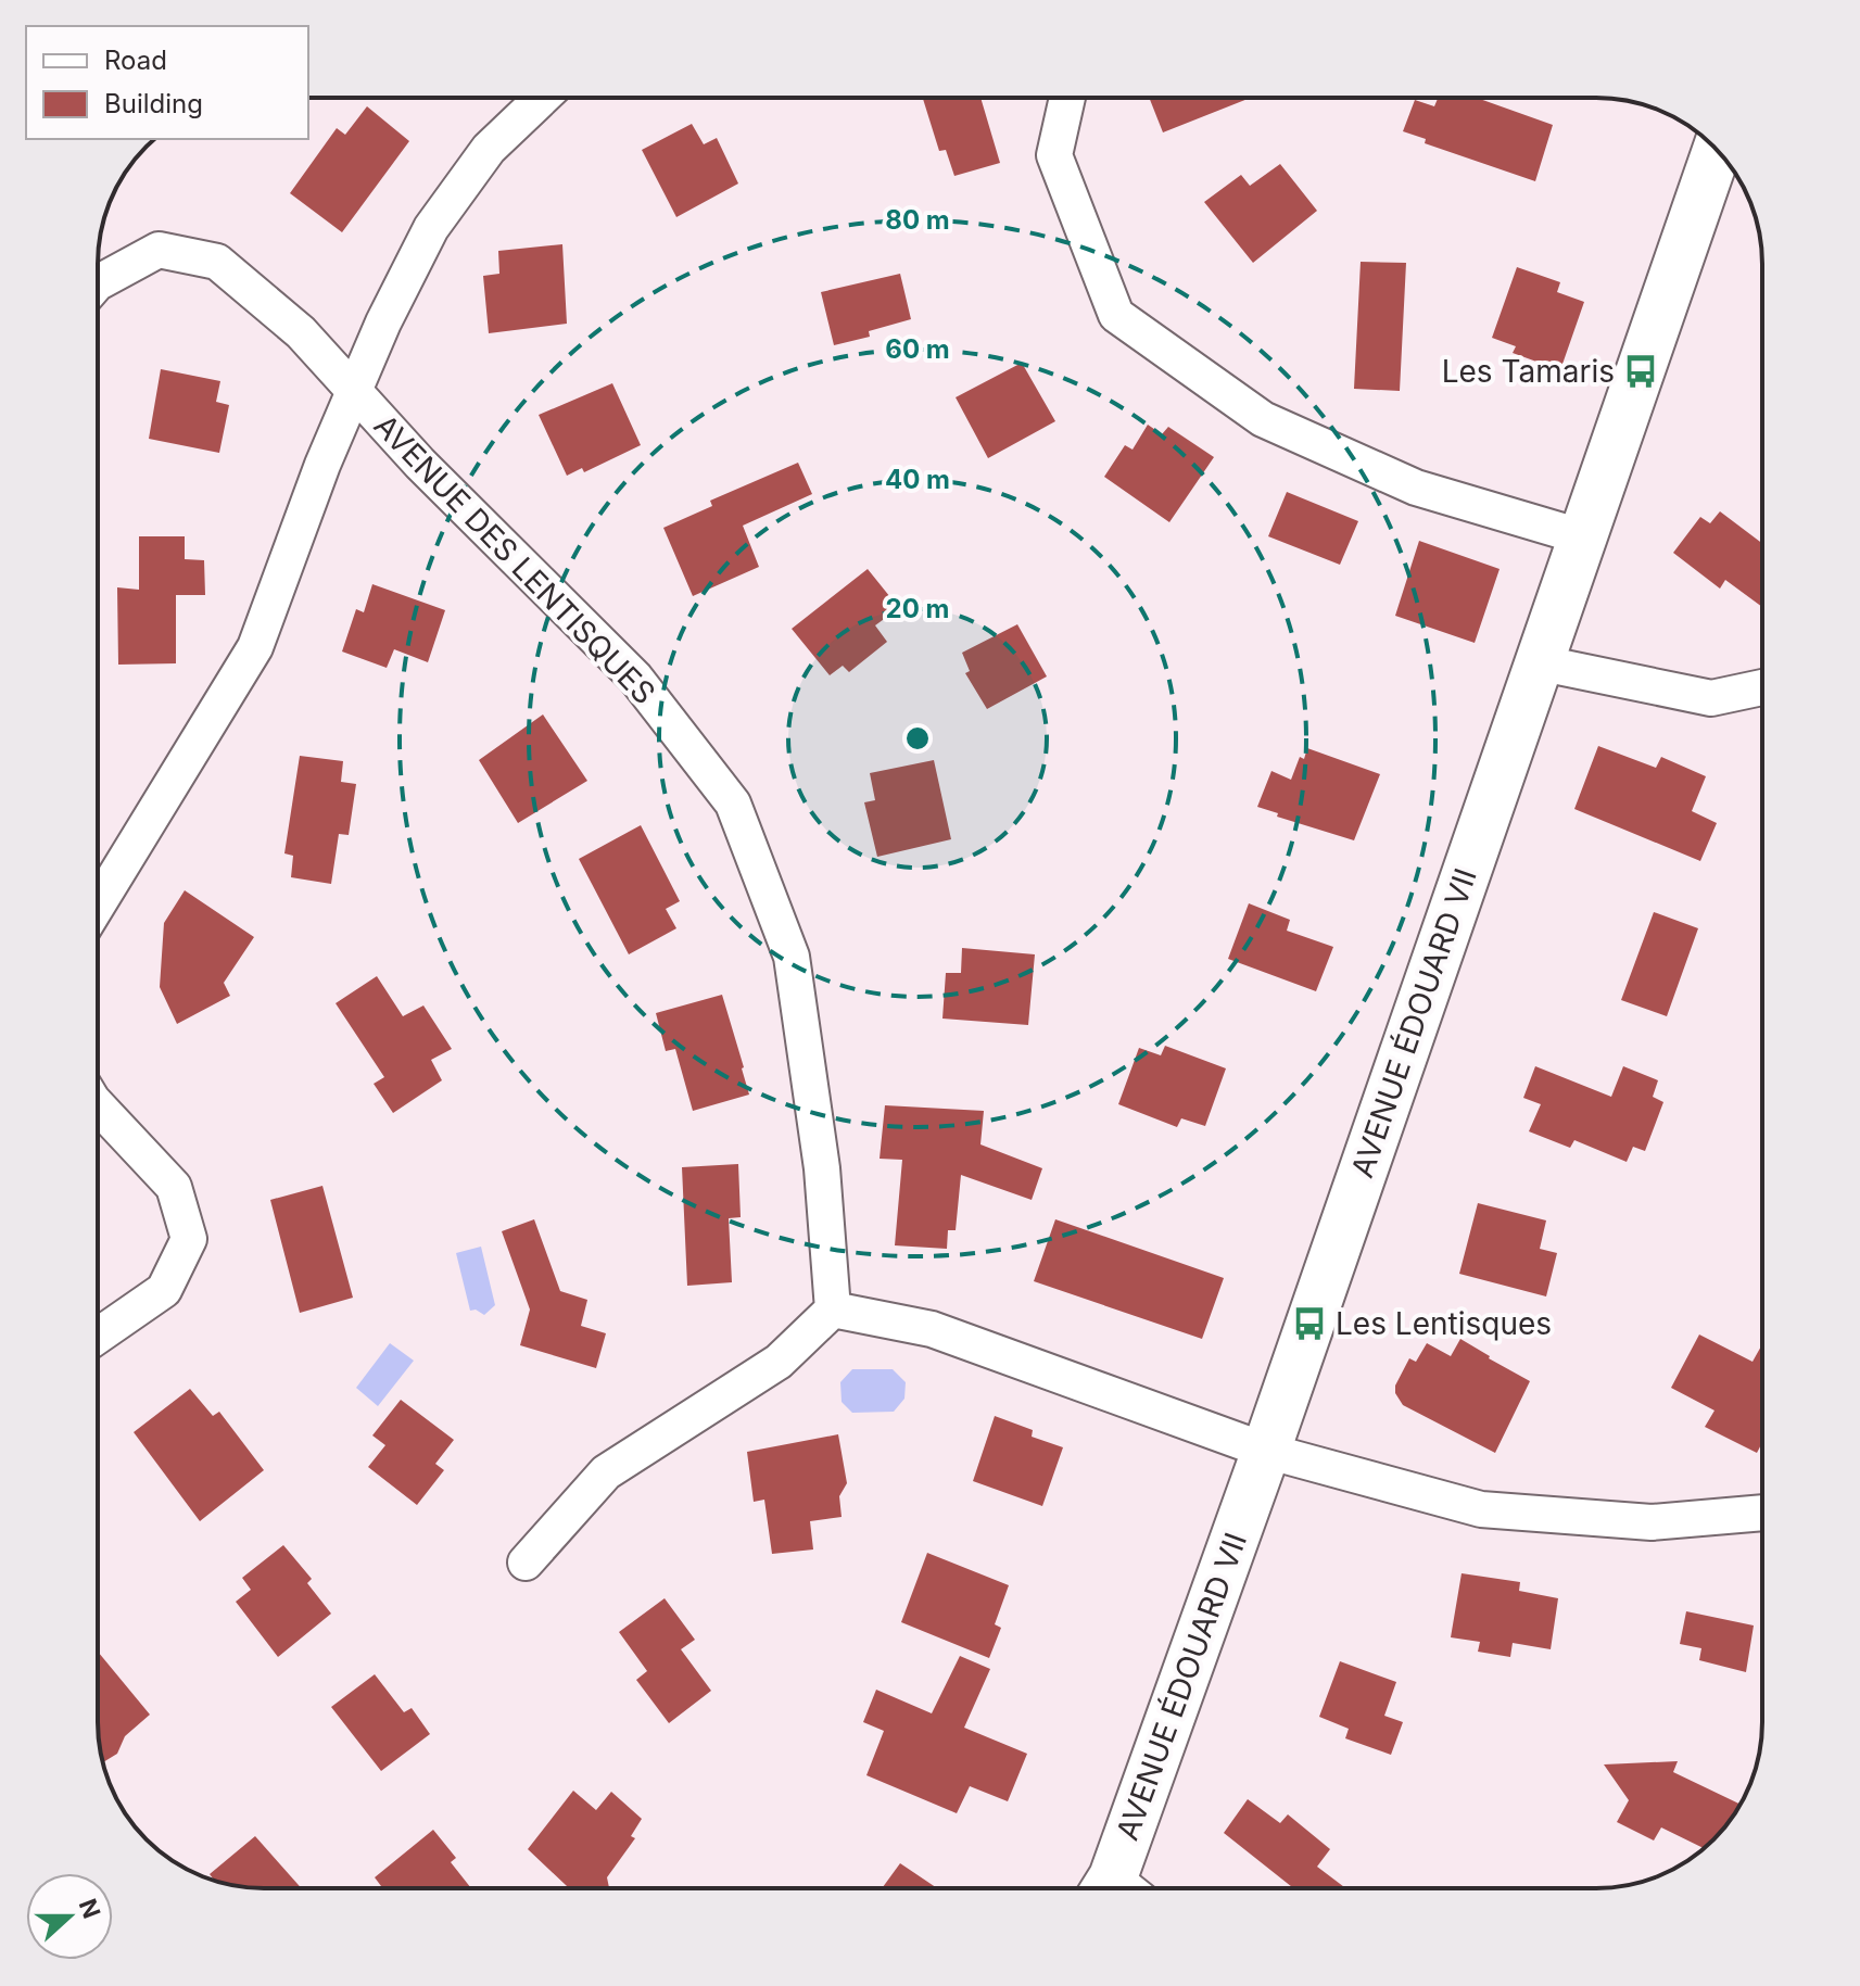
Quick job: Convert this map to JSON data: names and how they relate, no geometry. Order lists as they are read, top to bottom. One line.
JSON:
{"streets":{"street":["AVENUE DES LENTISQUES","AVENUE ÉDOUARD VII"]},"places":{"bus stop":["Les Tamaris","Les Lentisques"]},"legend":["Road","Building"],"north":"right","rings":["80 m","60 m","40 m","20 m"]}
